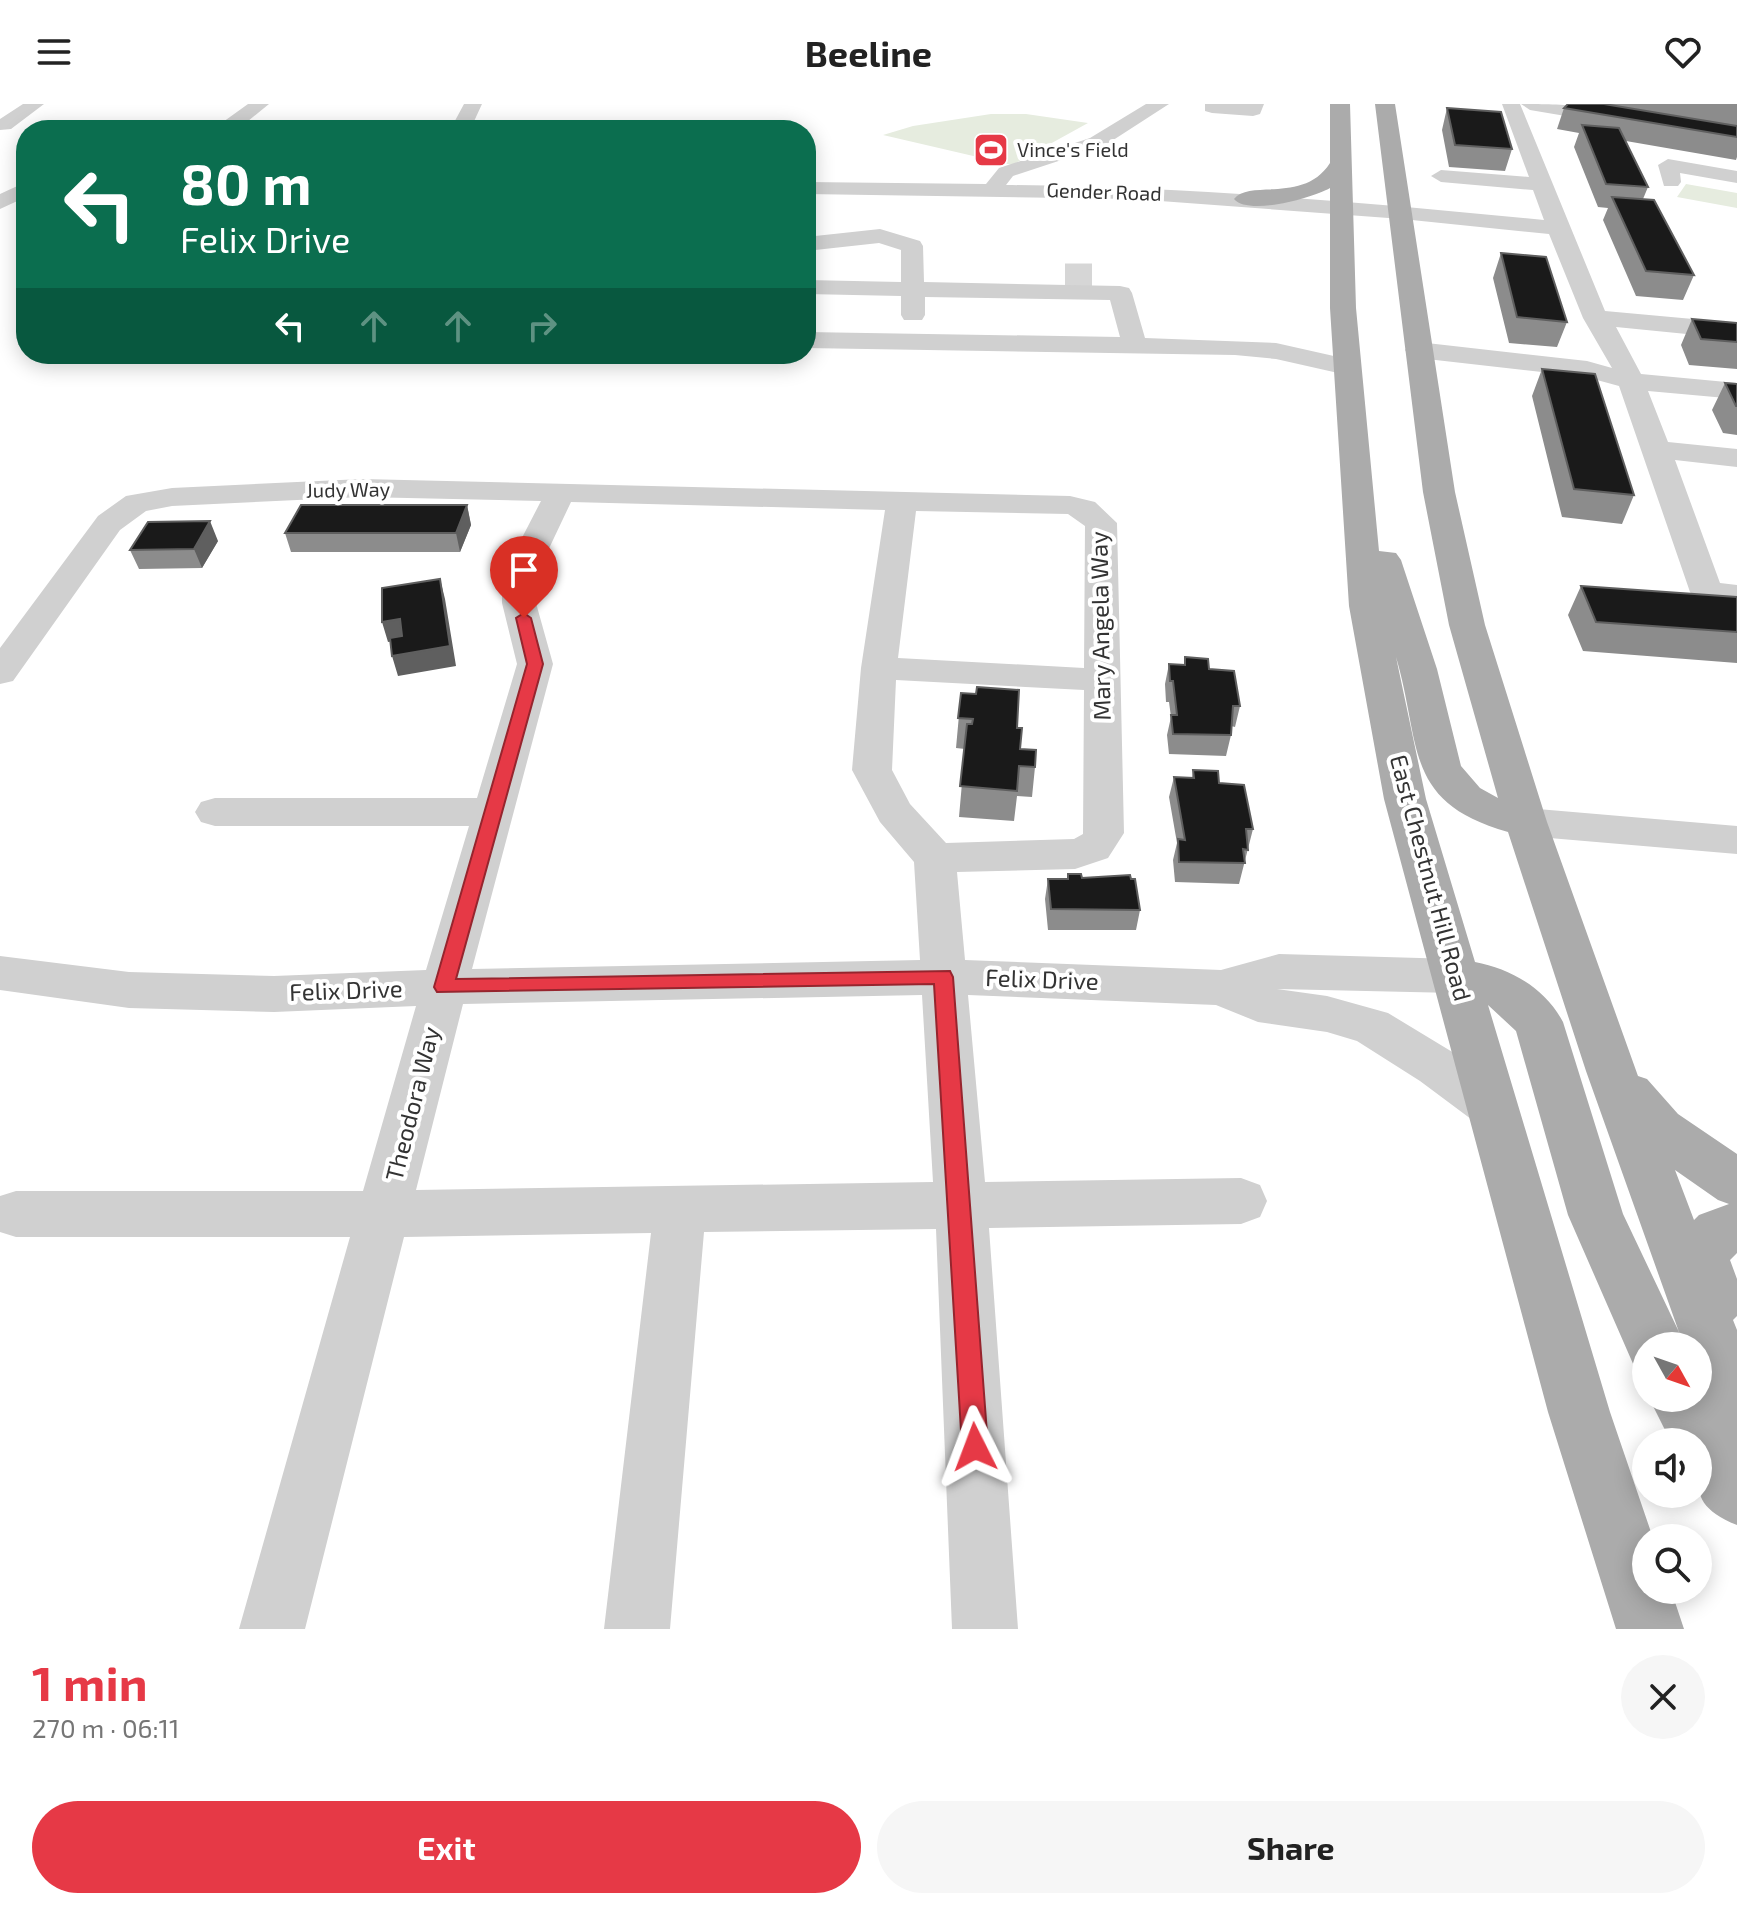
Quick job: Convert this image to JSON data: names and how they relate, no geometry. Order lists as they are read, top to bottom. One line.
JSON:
{"streets":{"main road":["East Chestnut Hill Road"],"street":["Gender Road","Judy Way","Mary Angela Way","Felix Drive","Theodora Way"]},"crossings":[["Gender Road","East Chestnut Hill Road"],["Judy Way","Mary Angela Way"],["Judy Way","Theodora Way"],["Mary Angela Way","Theodora Way"],["East Chestnut Hill Road","Felix Drive"],["Felix Drive","Theodora Way"]],"places":{"sports":["Vince's Field"]},"north":"bottom right","page":{"header":"Beeline","turn":["80 m","Felix Drive"],"heading":["1 min","270 m · 06:11"],"buttons":["Exit","Share"]}}
